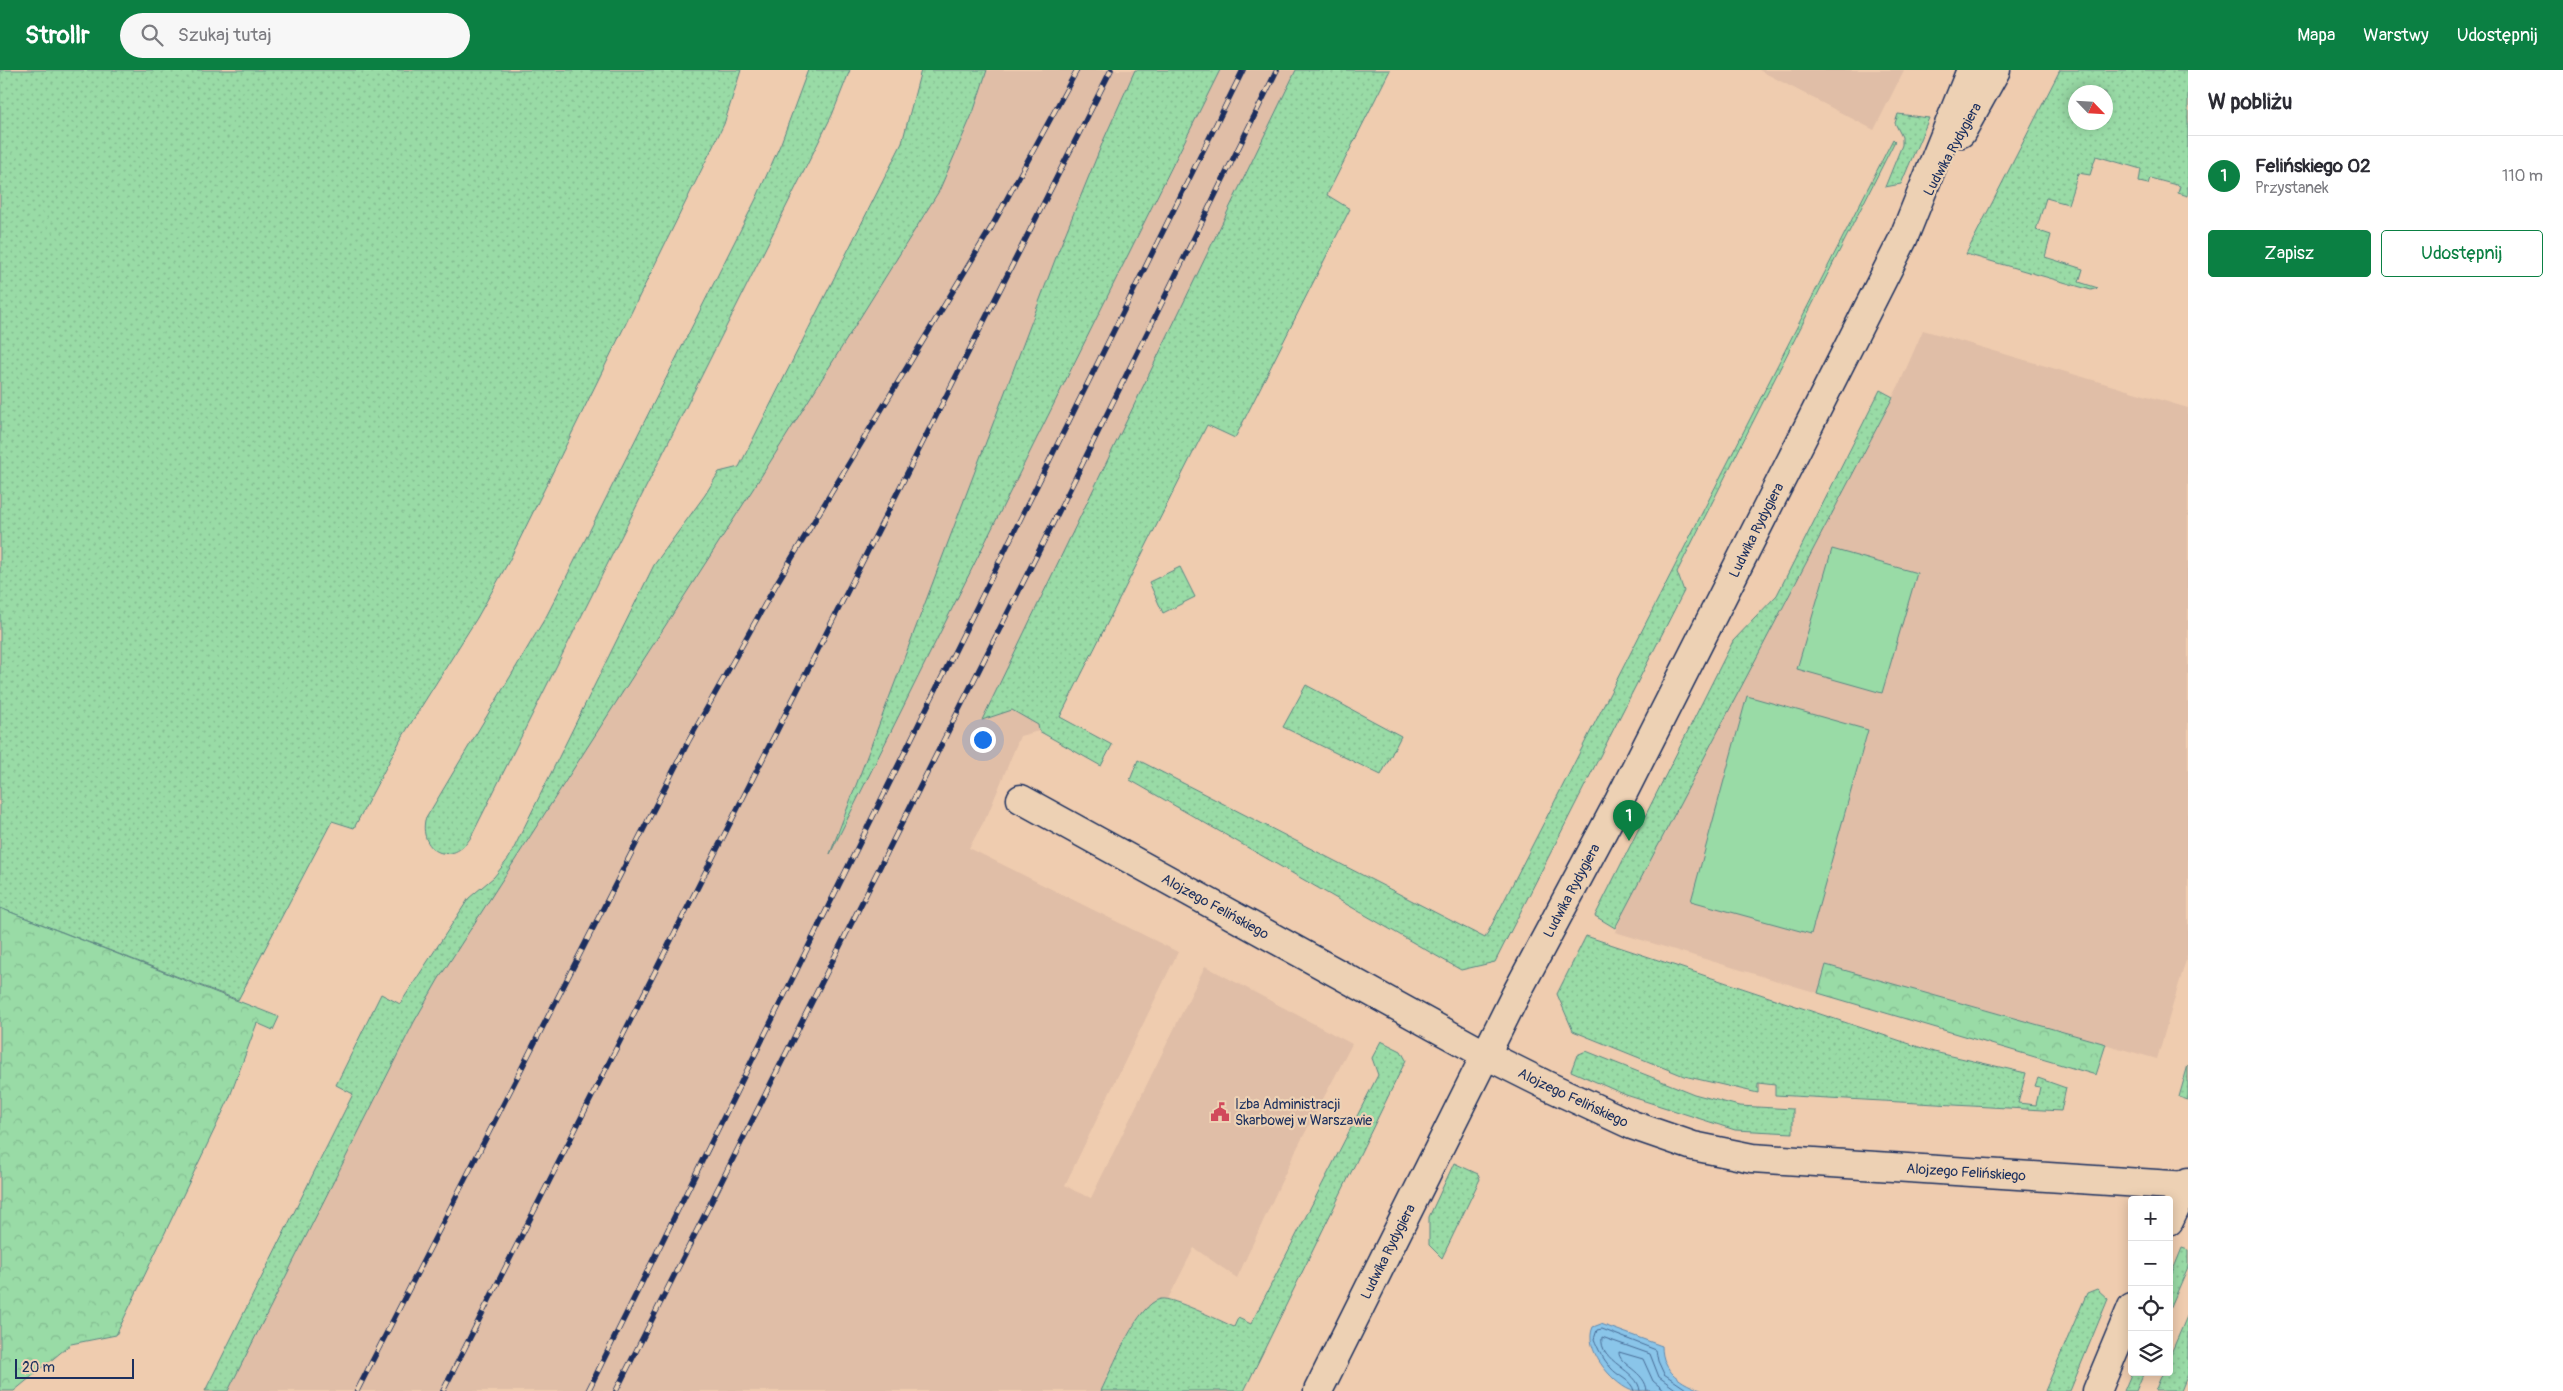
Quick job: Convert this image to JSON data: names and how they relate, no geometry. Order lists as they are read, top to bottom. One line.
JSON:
{"streets":{"street":["Ludwika Rydygiera","Alojzego Felińskiego"]},"crossings":[["Ludwika Rydygiera","Alojzego Felińskiego"]],"places":{"public building":["Izba Administracji Skarbowej w Warszawie"]},"scale_bar":"20 m","north":"bottom right","page":{"header":"Strollr","search":"Szukaj tutaj","nav":["Mapa","Warstwy","Udostępnij"],"heading":"W pobliżu","list":[{"mark":"1","name":"Felińskiego 02","note":"Przystanek","value":"110 m"}],"buttons":["Zapisz","Udostępnij"],"pins":"1","map_buttons":["+","−"],"scale":"20 m"}}
